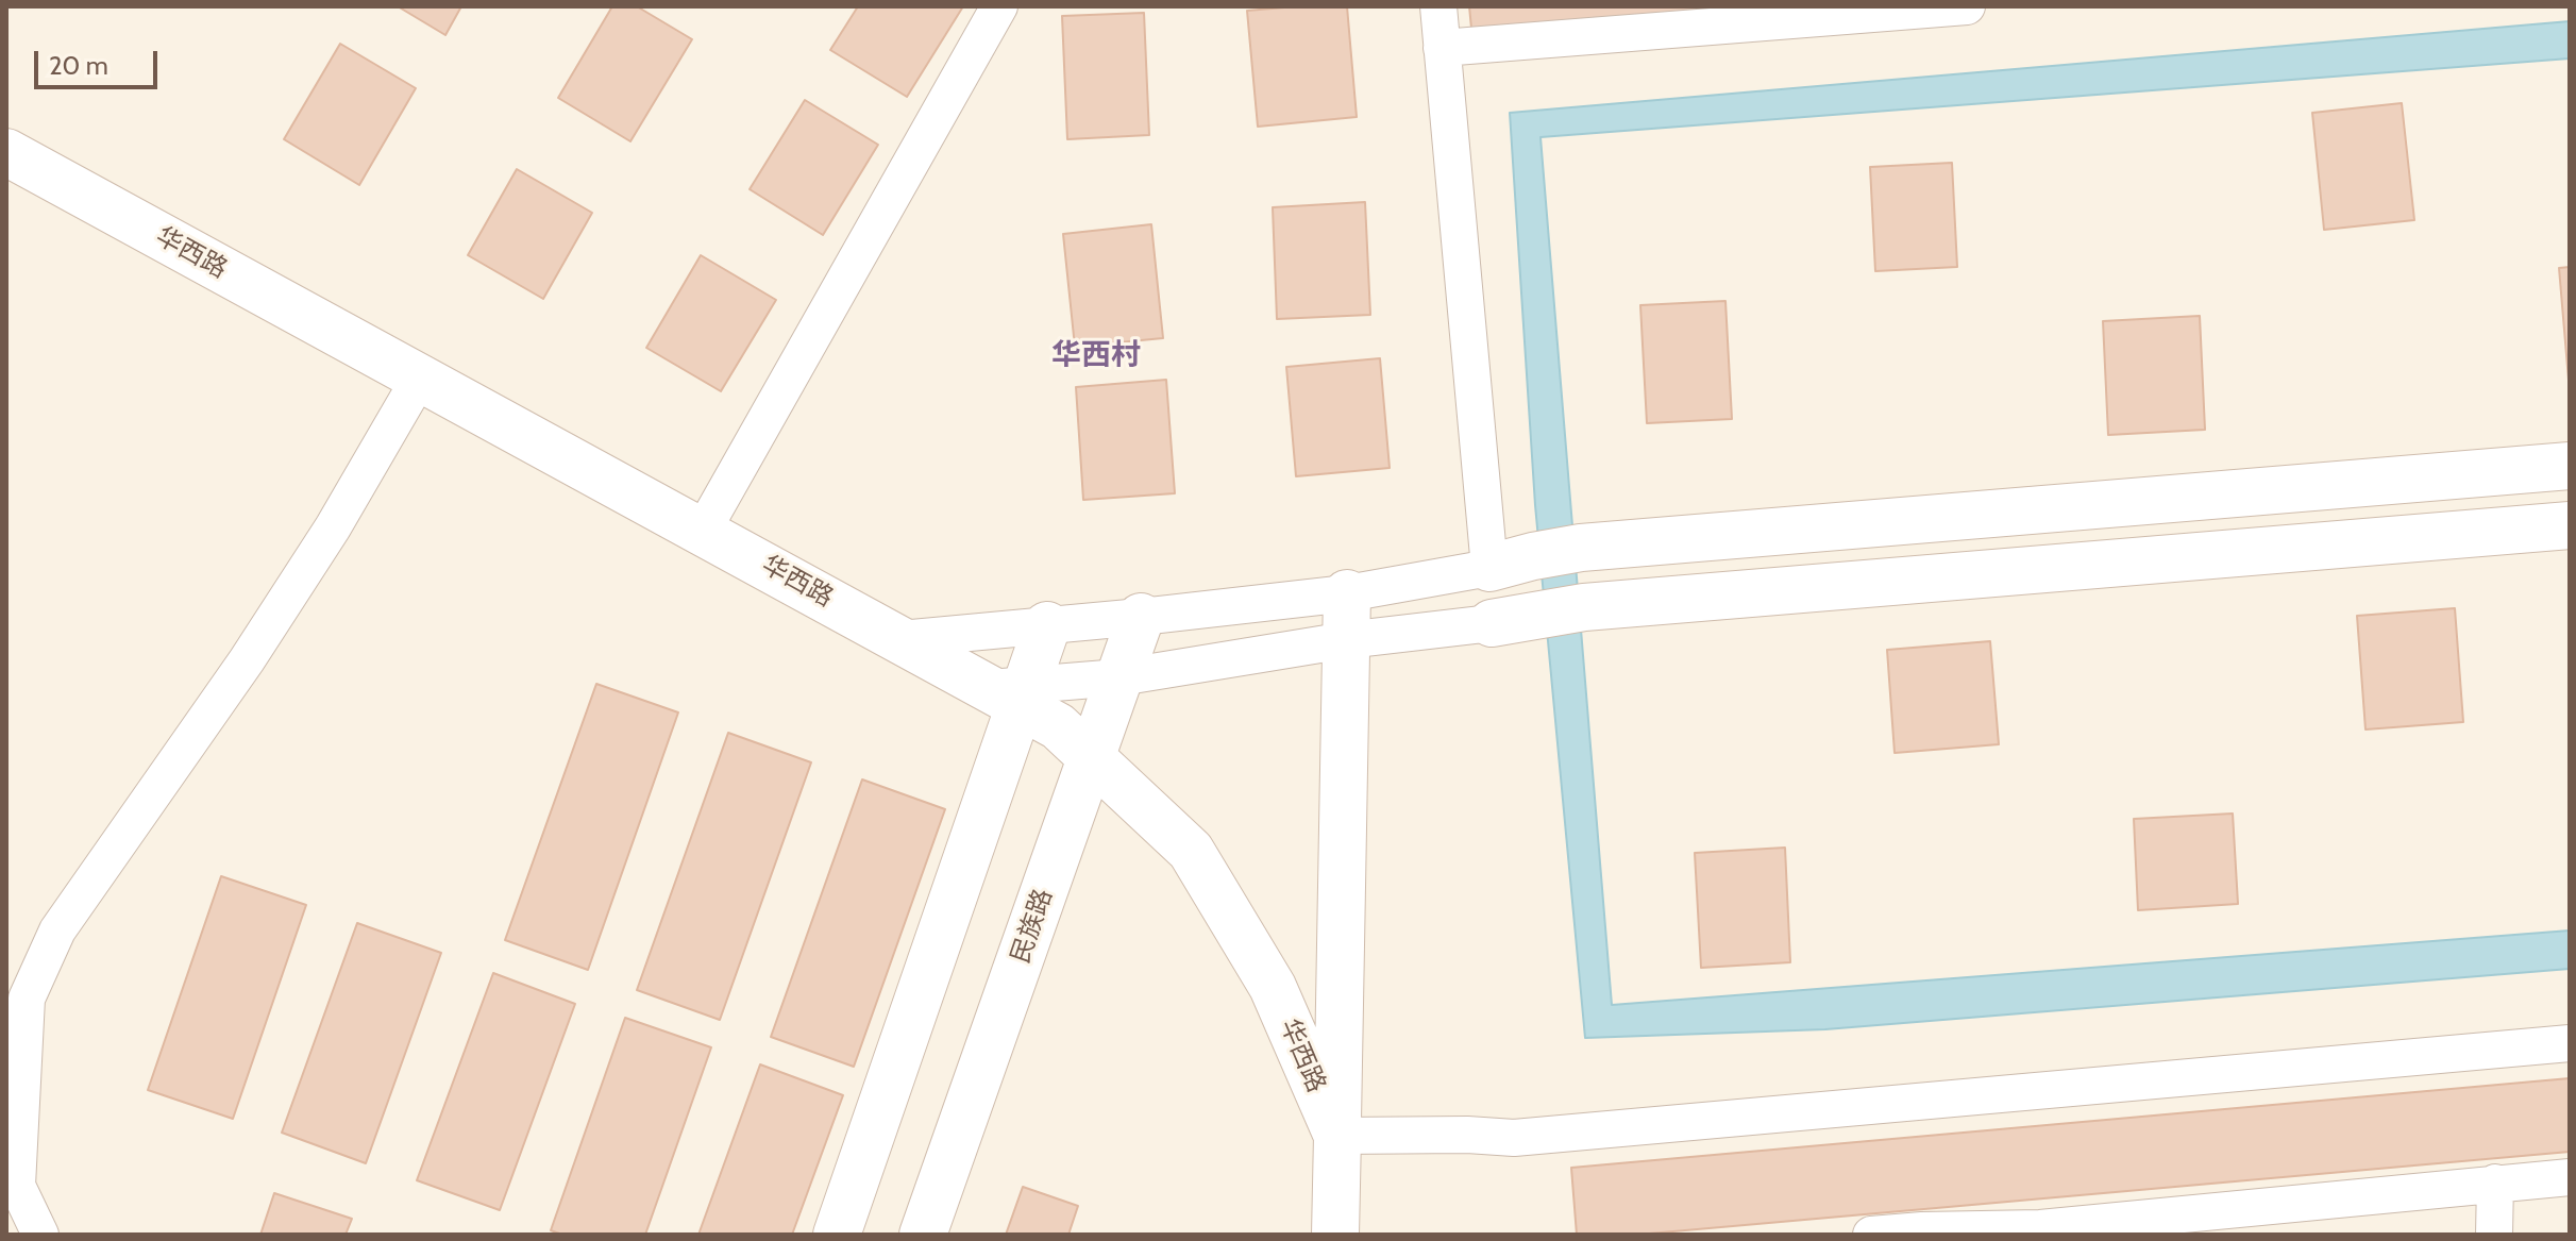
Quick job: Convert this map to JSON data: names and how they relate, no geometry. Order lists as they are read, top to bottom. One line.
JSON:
{"streets":{"street":["华西路","民族路"]},"crossings":[["华西路","民族路"]],"districts":["华西村"],"scale_bar":"20 m"}
